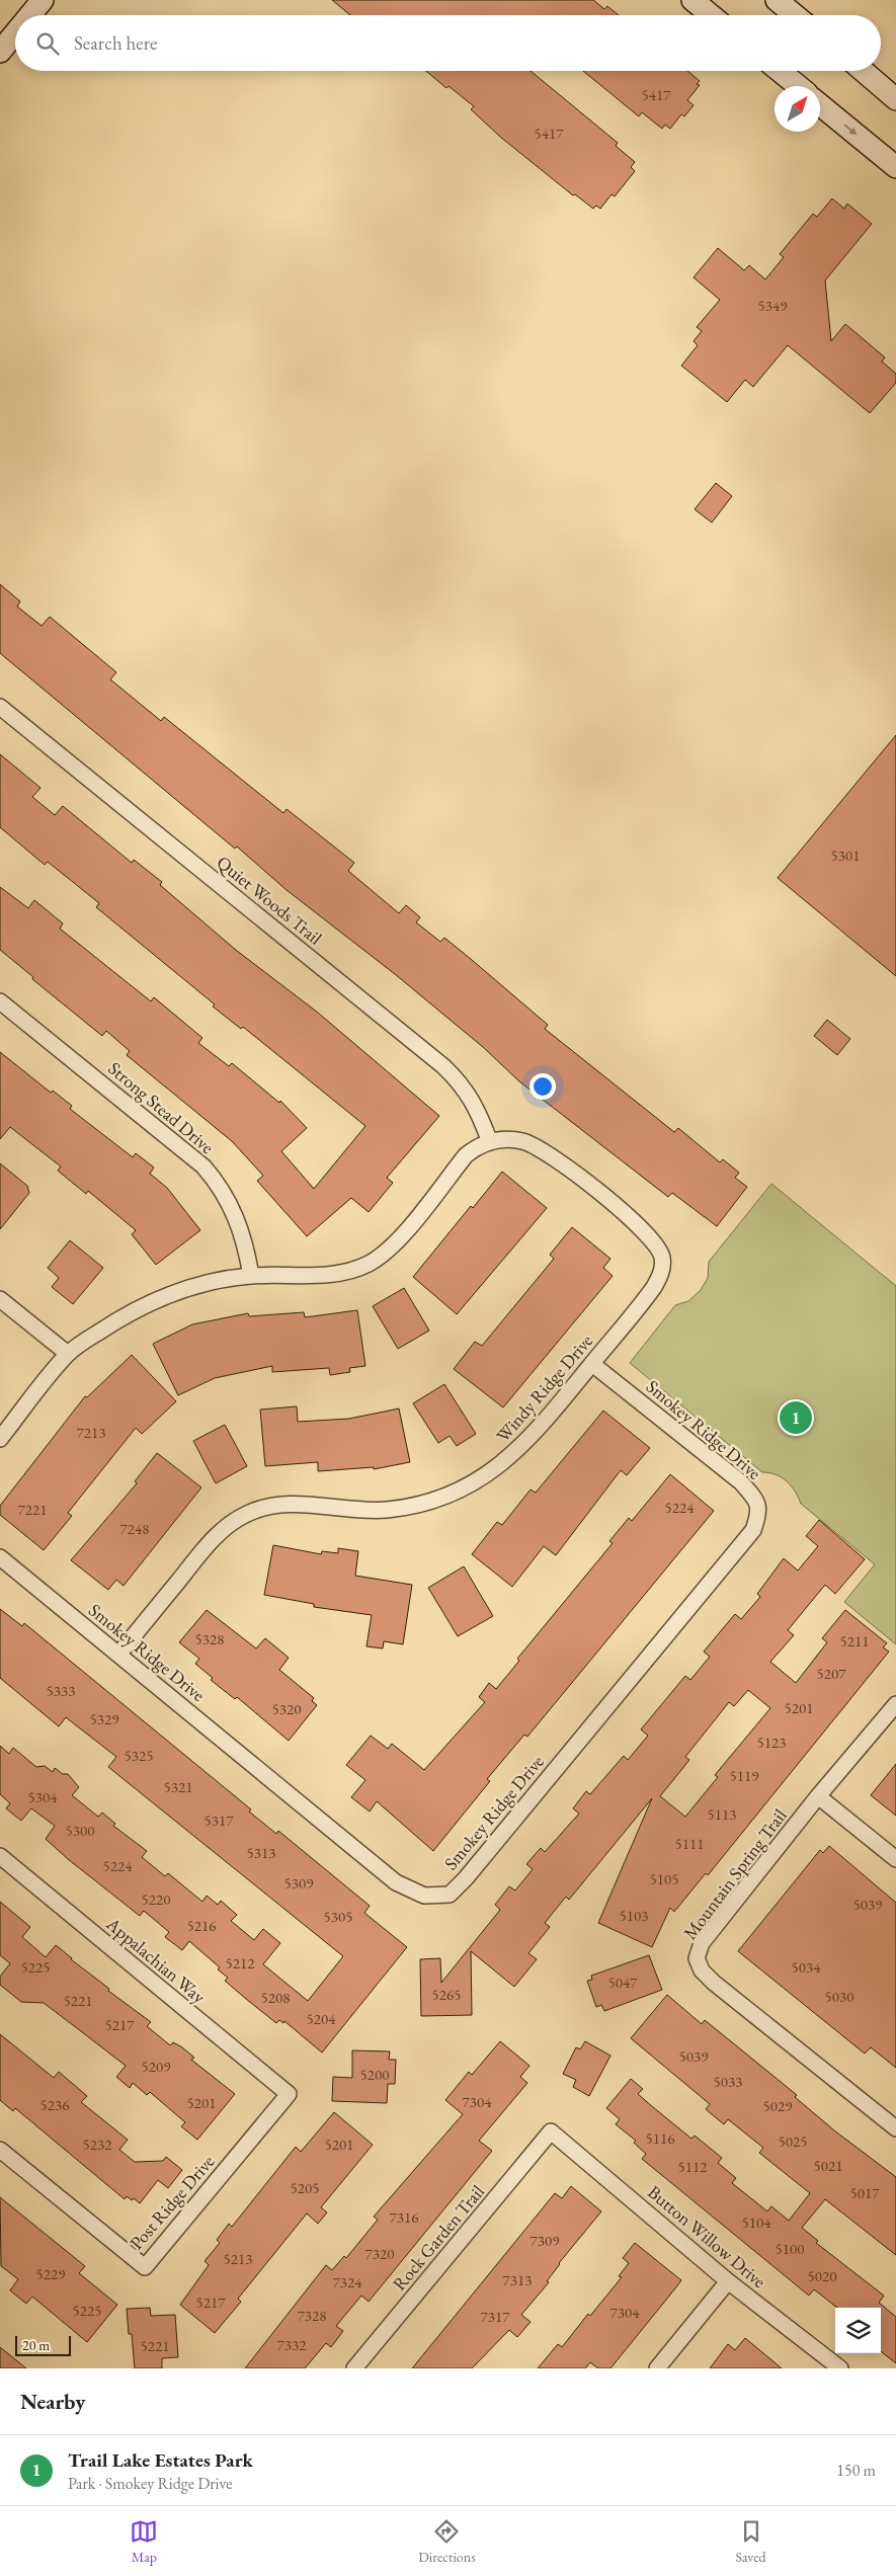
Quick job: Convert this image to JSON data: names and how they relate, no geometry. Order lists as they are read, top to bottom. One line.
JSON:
{"streets":{"street":["Quiet Woods Trail","Strong Stead Drive","Windy Ridge Drive","Smokey Ridge Drive","Mountain Spring Trail","Appalachian Way","Post Ridge Drive","Button Willow Drive","Rock Garden Trail"]},"crossings":[["Quiet Woods Trail","Windy Ridge Drive"],["Windy Ridge Drive","Smokey Ridge Drive"],["Appalachian Way","Post Ridge Drive"],["Button Willow Drive","Rock Garden Trail"]],"house_numbers":["5417","5417","5349","5301","7213","5224","7221","7248","5328","5211","5207","5333","5201","5320","5329","5123","5325","5119","5321","5304","5113","5317","5300","5111","5313","5224","5105","5309","5220","5039","5103","5305","5216","5212","5225","5034","5047","5265","5030","5208","5221","5204","5217","5039","5209","5200","5033","7304","5201","5236","5029","5116","5025","5232","5201","5021","5112","5205","5017","7316","5104","7309","5100","7320","5213","5229","5020","7313","7324","5217","5225","7304","7328","7317","7332","5221"],"scale_bar":"20 m","north":"top right","page":{"search":"Search here","pins":"1","scale":"20 m","heading":"Nearby","list":[{"mark":"1","name":"Trail Lake Estates Park","note":"Park · Smokey Ridge Drive","value":"150 m"}],"nav":["Map","Directions","Saved"]}}
